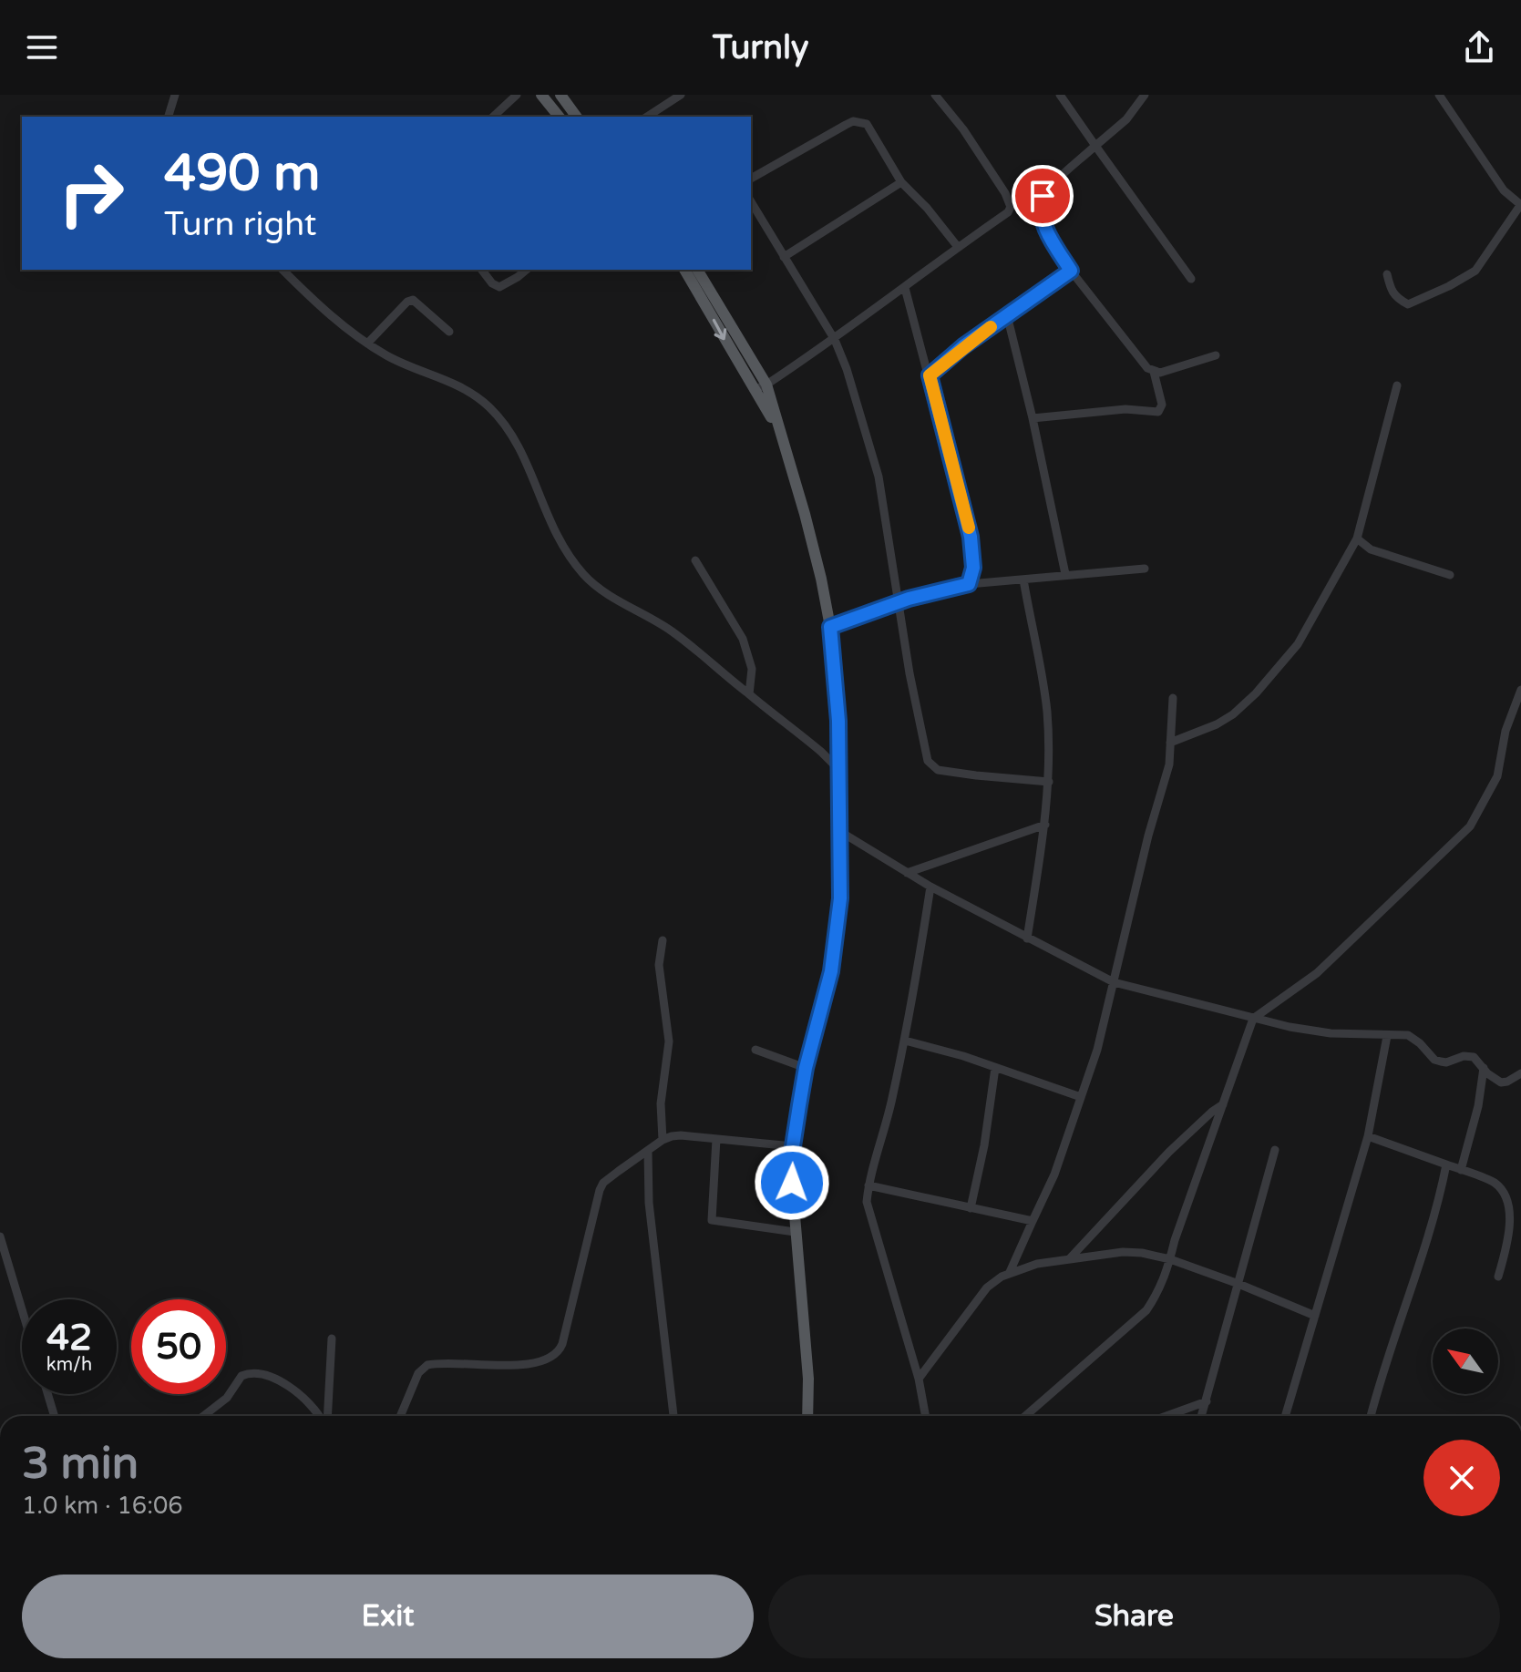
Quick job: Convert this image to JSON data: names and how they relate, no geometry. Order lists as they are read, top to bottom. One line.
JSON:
{"north":"top left","page":{"header":"Turnly","turn":["490 m","Turn right"],"speed":"42 km/h","limit":"50","heading":["3 min","1.0 km · 16:06"],"buttons":["Exit","Share"]}}
